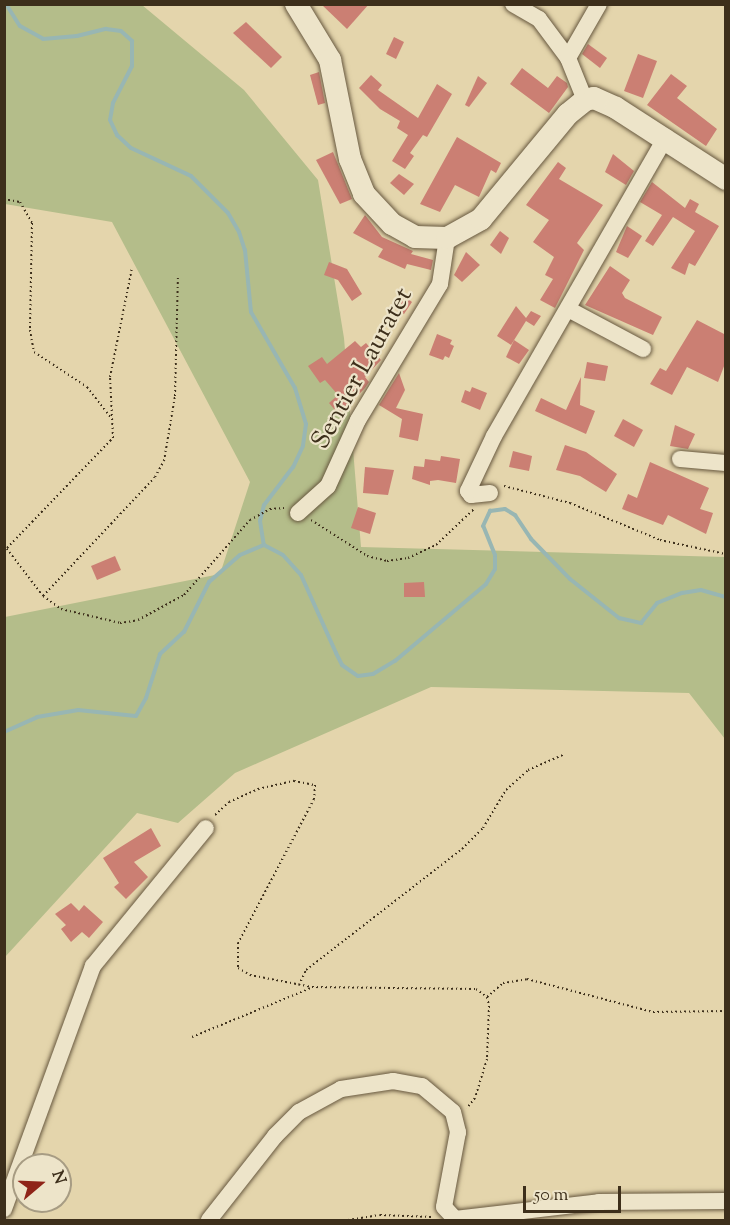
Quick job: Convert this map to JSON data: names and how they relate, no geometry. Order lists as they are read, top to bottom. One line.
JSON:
{"streets":{"street":["Sentier Lauratet"]},"scale_bar":"50 m","north":"right"}
